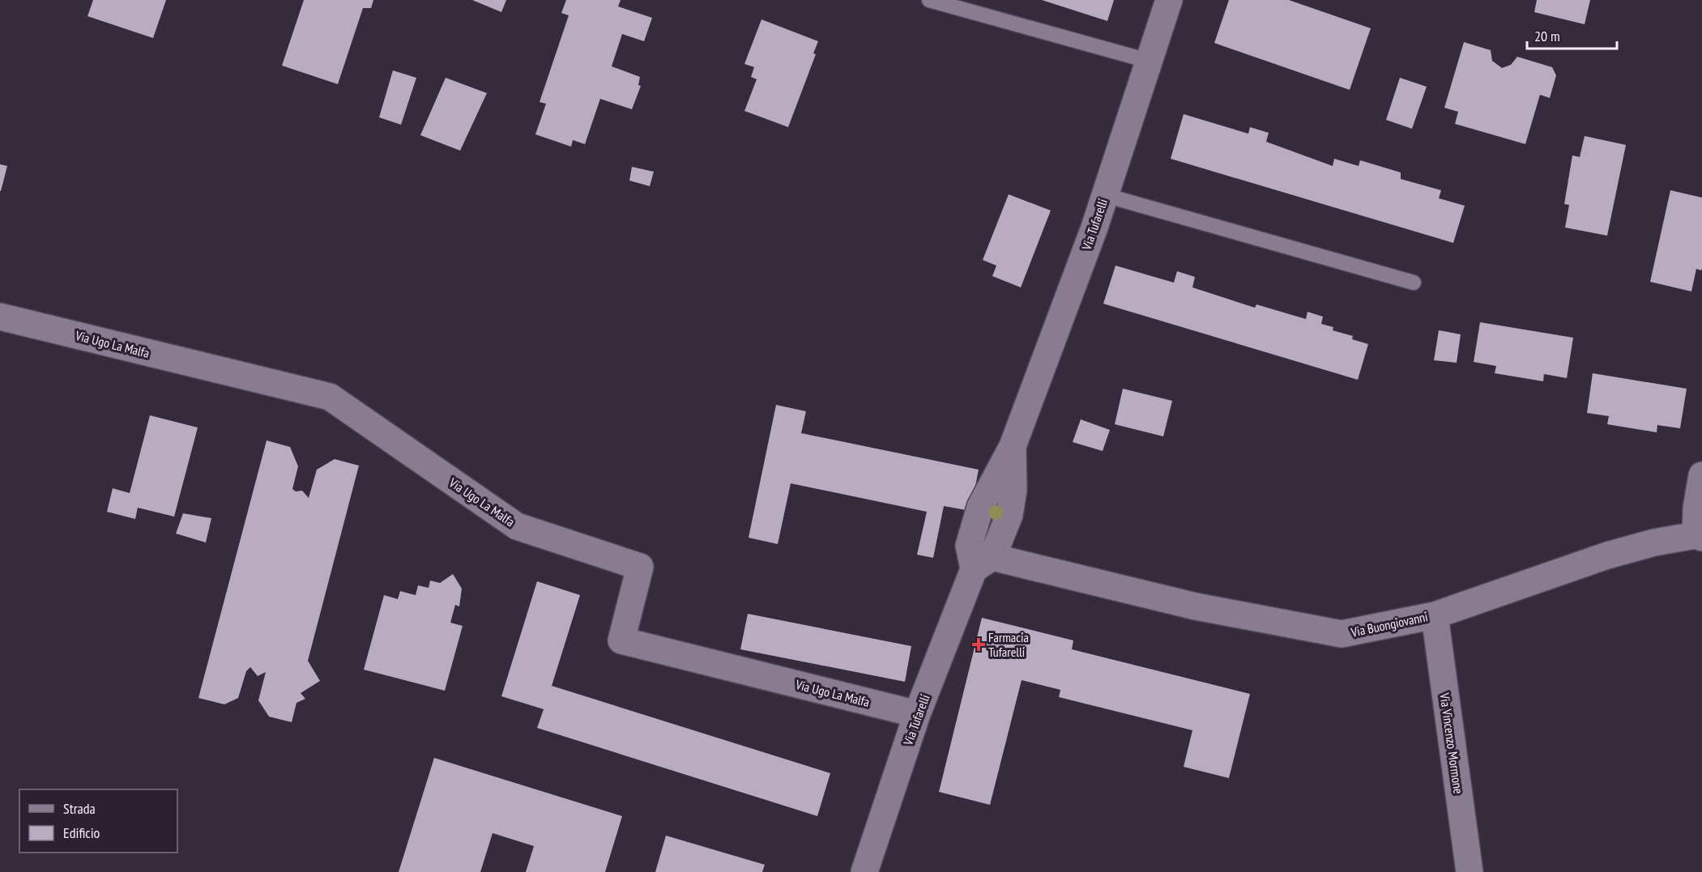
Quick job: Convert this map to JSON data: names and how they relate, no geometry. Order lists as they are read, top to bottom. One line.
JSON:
{"streets":{"street":["Via Tufarelli","Via Ugo La Malfa","Via Buongiovanni","Via Vincenzo Mormone"]},"crossings":[["Via Tufarelli","Via Ugo La Malfa"],["Via Tufarelli","Via Buongiovanni"],["Via Buongiovanni","Via Vincenzo Mormone"]],"places":{"health":["Farmacia Tufarelli"]},"legend":["Strada","Edificio"],"scale_bar":"20 m"}
